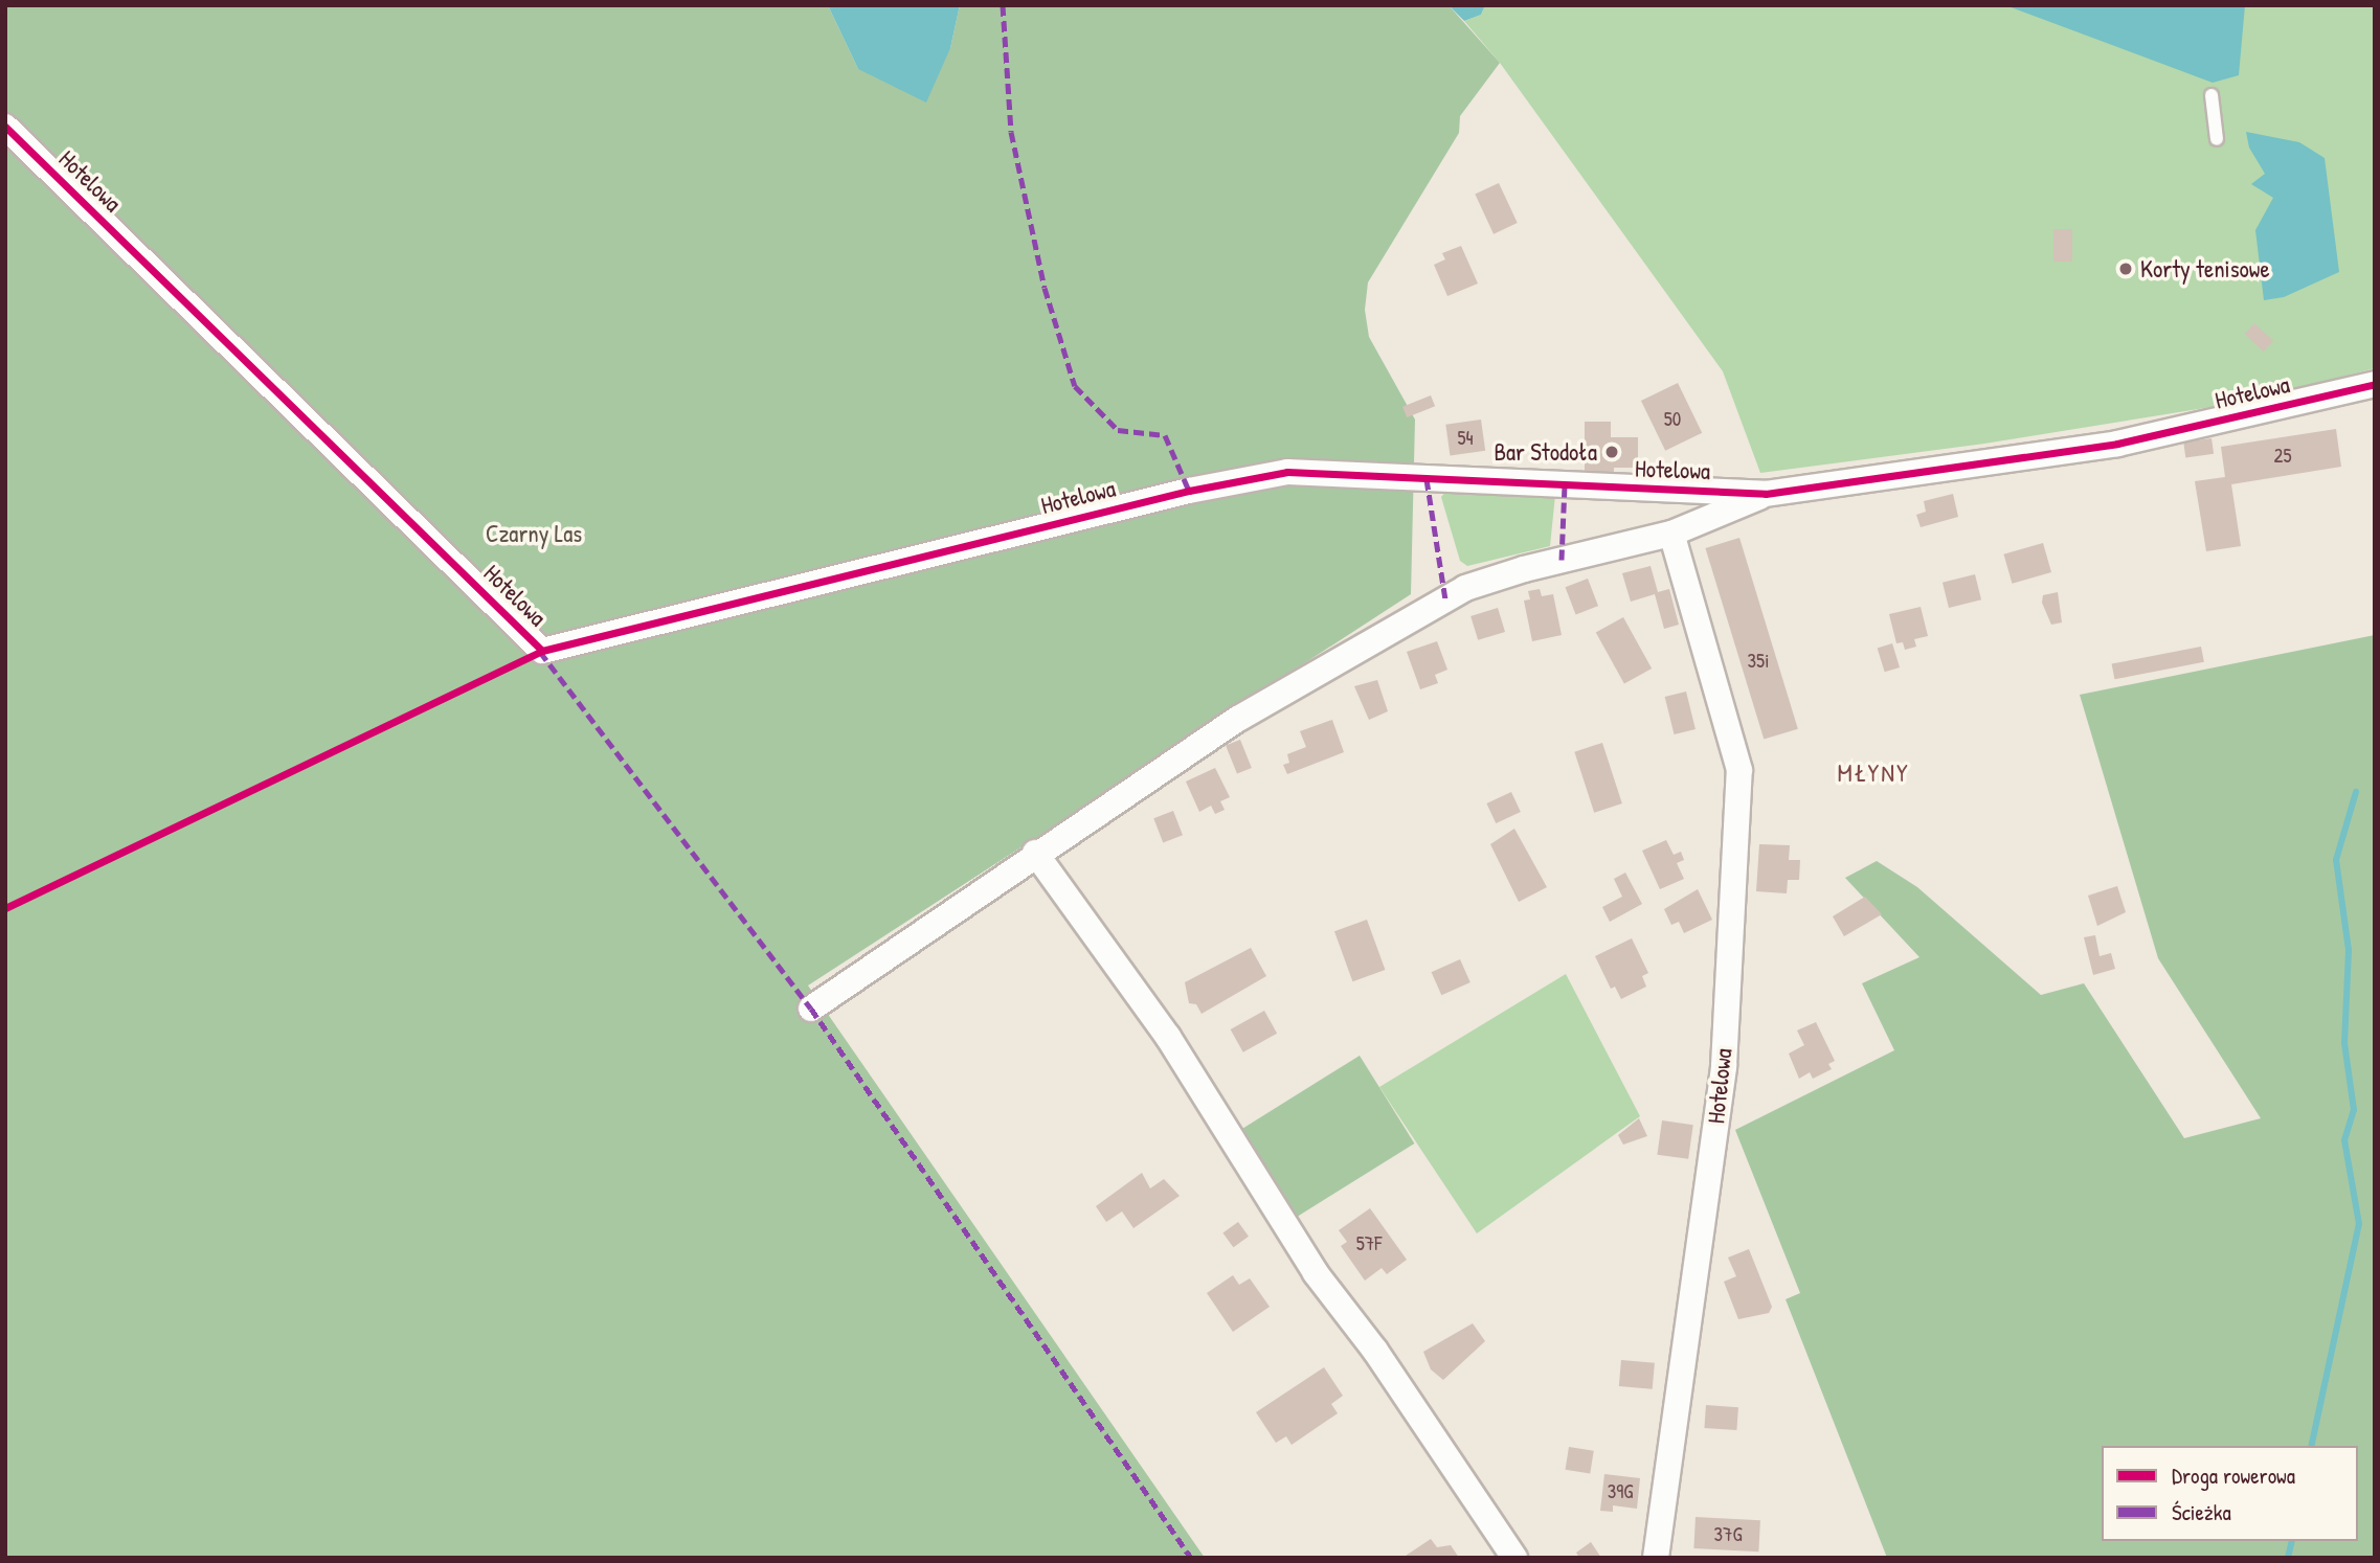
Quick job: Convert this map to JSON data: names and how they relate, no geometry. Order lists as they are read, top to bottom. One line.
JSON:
{"streets":{"street":["Hotelowa"]},"districts":["MŁYNY"],"parks":["Czarny Las"],"places":["Korty tenisowe","Bar Stodoła"],"house_numbers":["50","54","25","35i","57F","39G","37G"],"legend":["Droga rowerowa","Ścieżka"]}
